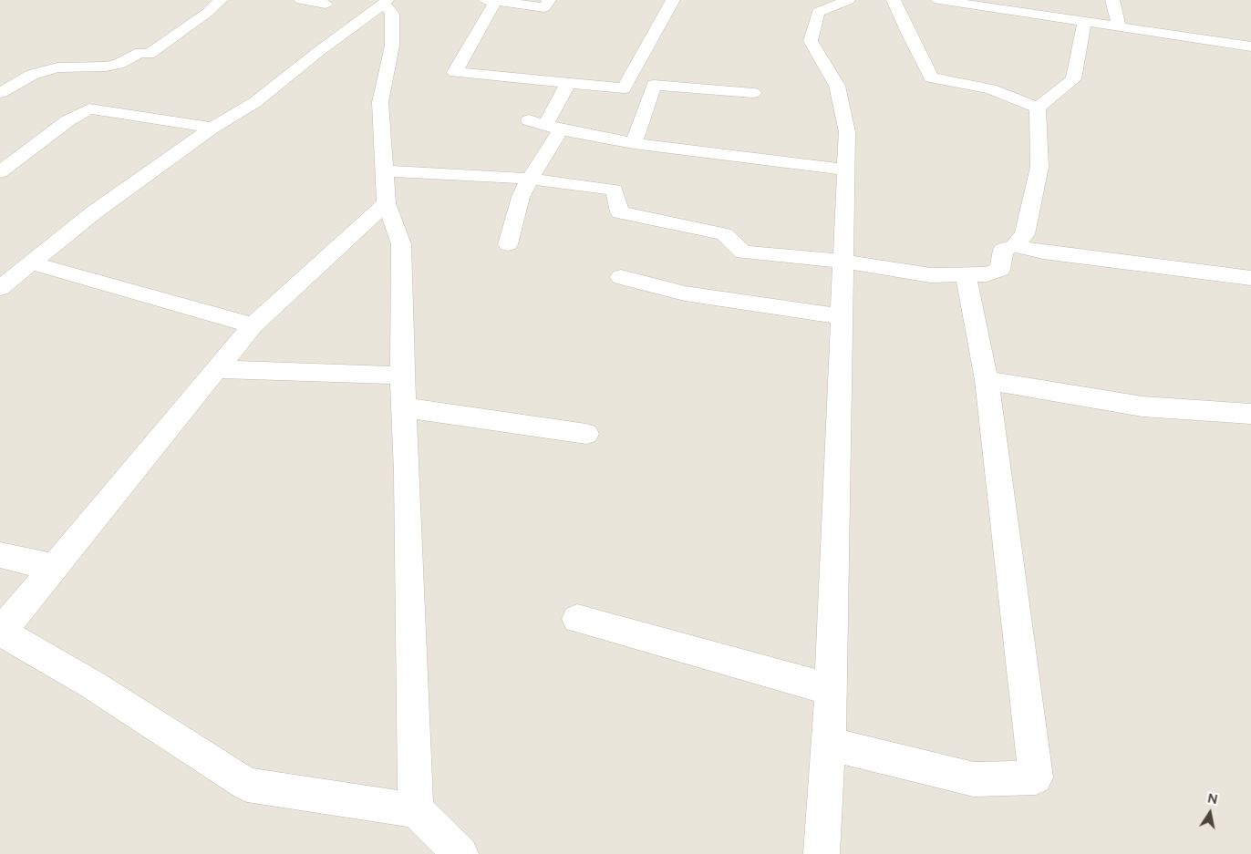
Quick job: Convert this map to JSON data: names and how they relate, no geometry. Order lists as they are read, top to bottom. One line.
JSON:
{"north":"top"}
